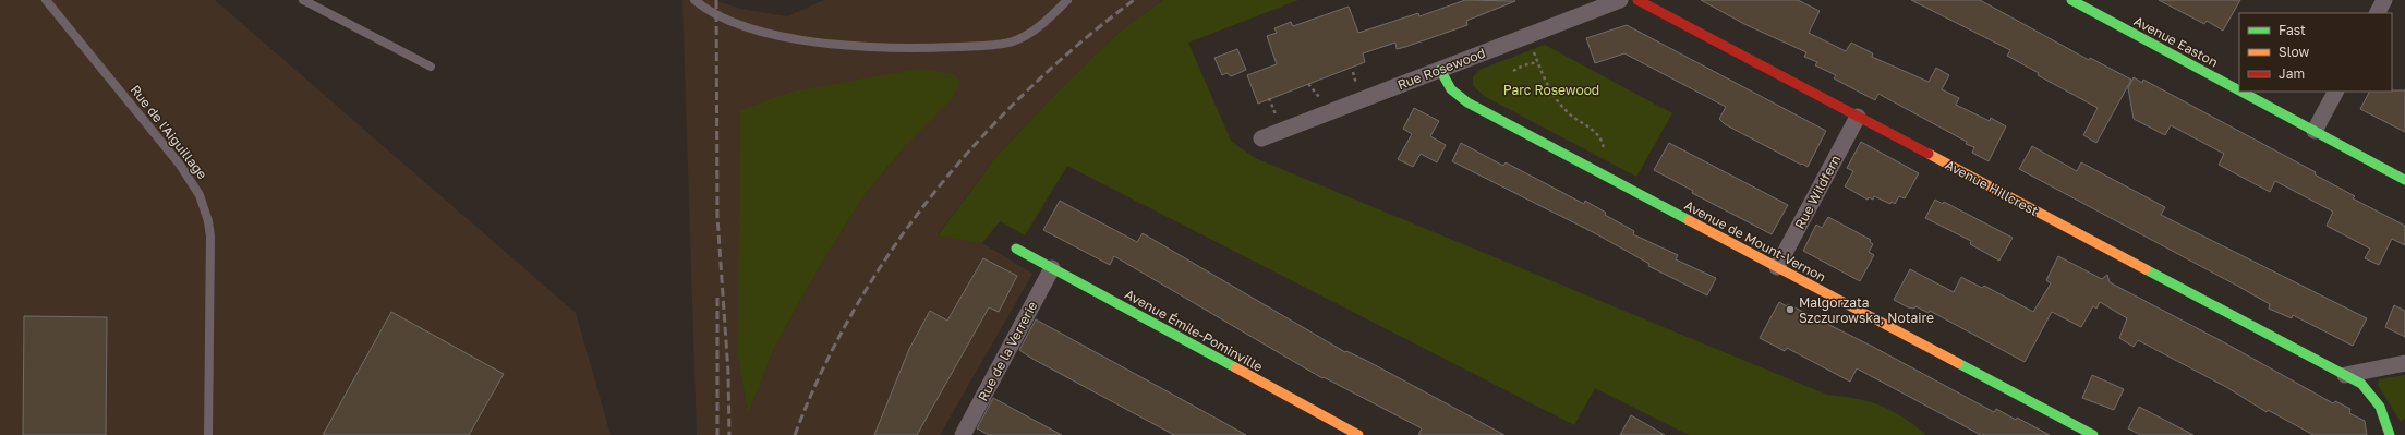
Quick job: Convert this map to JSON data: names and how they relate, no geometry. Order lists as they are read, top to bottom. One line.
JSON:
{"streets":{"street":["Avenue Easton","Rue Rosewood","Avenue Hillcrest","Rue Wildfern","Avenue de Mount-Vernon","Avenue Émile-Pominville","Rue de la Verrerie"],"lane":["Rue de l'Aiguillage"]},"crossings":[["Rue Rosewood","Avenue de Mount-Vernon"],["Avenue Hillcrest","Rue Wildfern"],["Rue Wildfern","Avenue de Mount-Vernon"],["Avenue Émile-Pominville","Rue de la Verrerie"]],"parks":["Parc Rosewood"],"places":["Malgorzata Szczurowska, Notaire"],"legend":["Fast","Slow","Jam"]}
